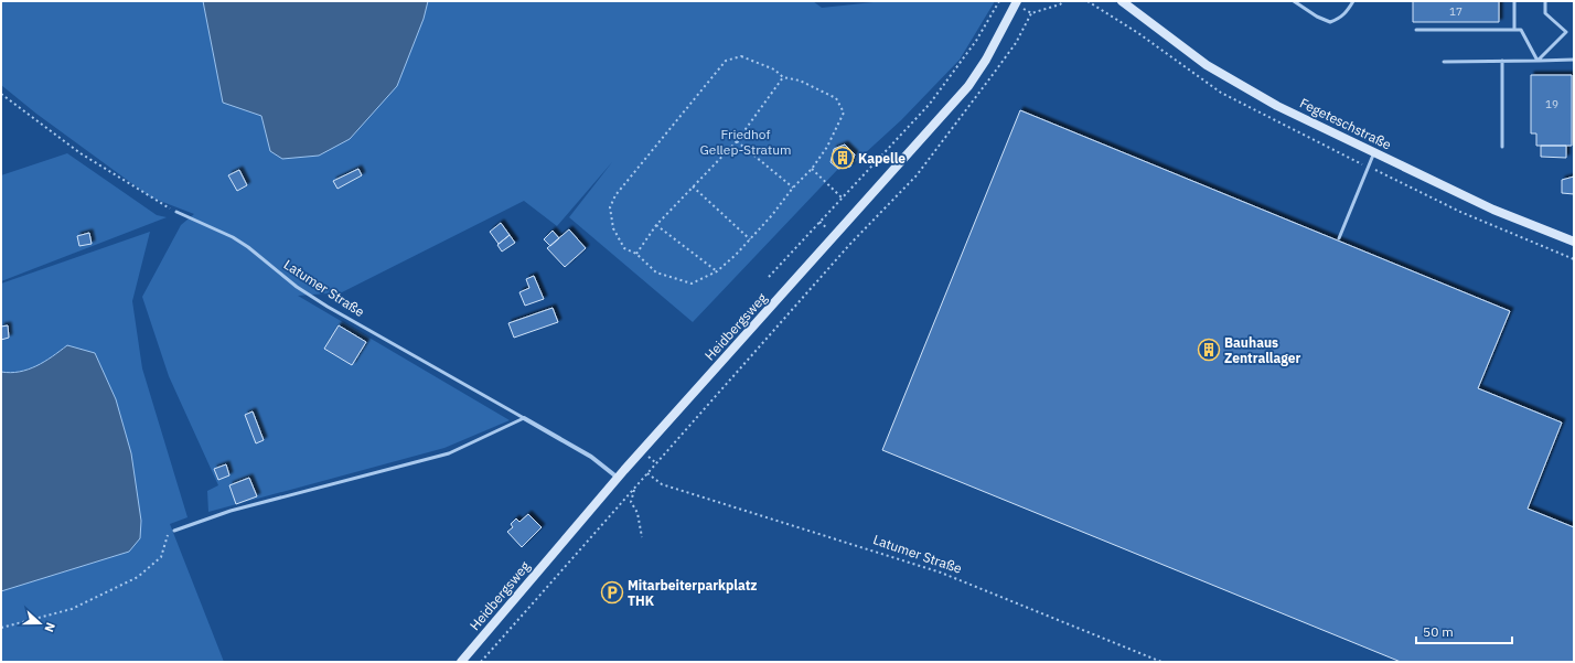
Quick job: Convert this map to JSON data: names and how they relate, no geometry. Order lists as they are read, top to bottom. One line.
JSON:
{"streets":{"street":["Fegeteschstraße","Latumer Straße","Heidbergsweg"]},"crossings":[["Latumer Straße","Heidbergsweg"]],"parks":["Friedhof Gellep-Stratum"],"places":{"building":["Kapelle","Bauhaus Zentrallager"],"parking":["Mitarbeiterparkplatz THK"]},"house_numbers":["17","19"],"scale_bar":"50 m","north":"right"}
